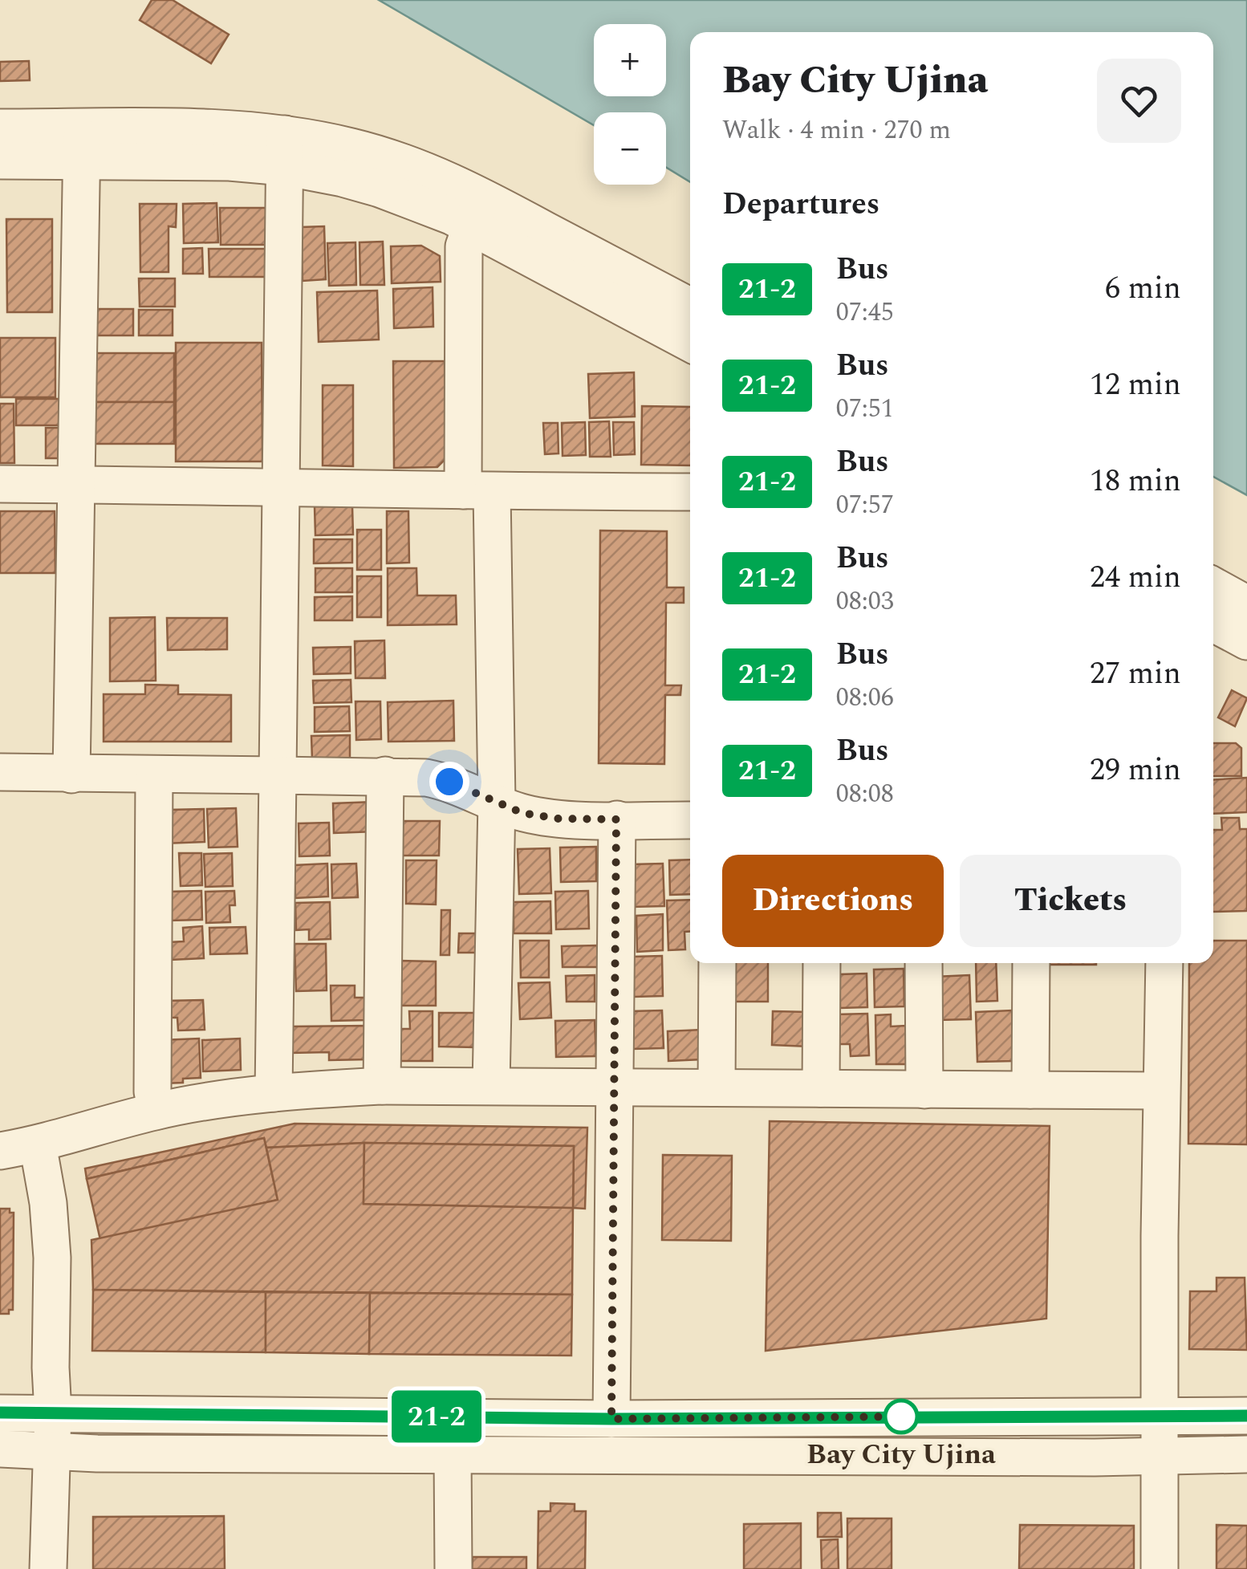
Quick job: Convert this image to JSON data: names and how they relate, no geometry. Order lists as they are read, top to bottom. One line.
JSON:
{"places":["Bay City Ujina"],"lines":["bus line 21-2"],"page":{"on_map":"21-2","map_buttons":["+","−"],"heading":[["Bay City Ujina","Walk · 4 min · 270 m"],"Departures"],"list":[{"mark":"21-2","name":"Bus","note":"07:45","value":"6 min"},{"mark":"21-2","name":"Bus","note":"07:51","value":"12 min"},{"mark":"21-2","name":"Bus","note":"07:57","value":"18 min"},{"mark":"21-2","name":"Bus","note":"08:03","value":"24 min"},{"mark":"21-2","name":"Bus","note":"08:06","value":"27 min"},{"mark":"21-2","name":"Bus","note":"08:08","value":"29 min"}],"buttons":["Directions","Tickets"]}}
